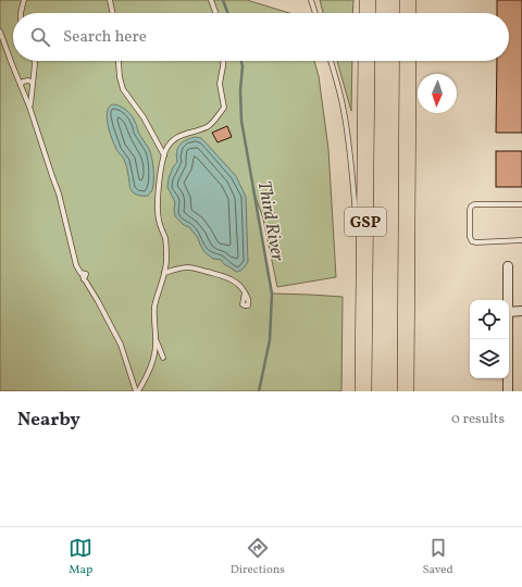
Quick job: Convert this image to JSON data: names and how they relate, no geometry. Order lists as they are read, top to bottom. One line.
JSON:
{"streets":{"highway":["GSP"]},"water":["Third River"],"north":"bottom","page":{"search":"Search here","heading":["Nearby","0 results"],"nav":["Map","Directions","Saved"]}}
